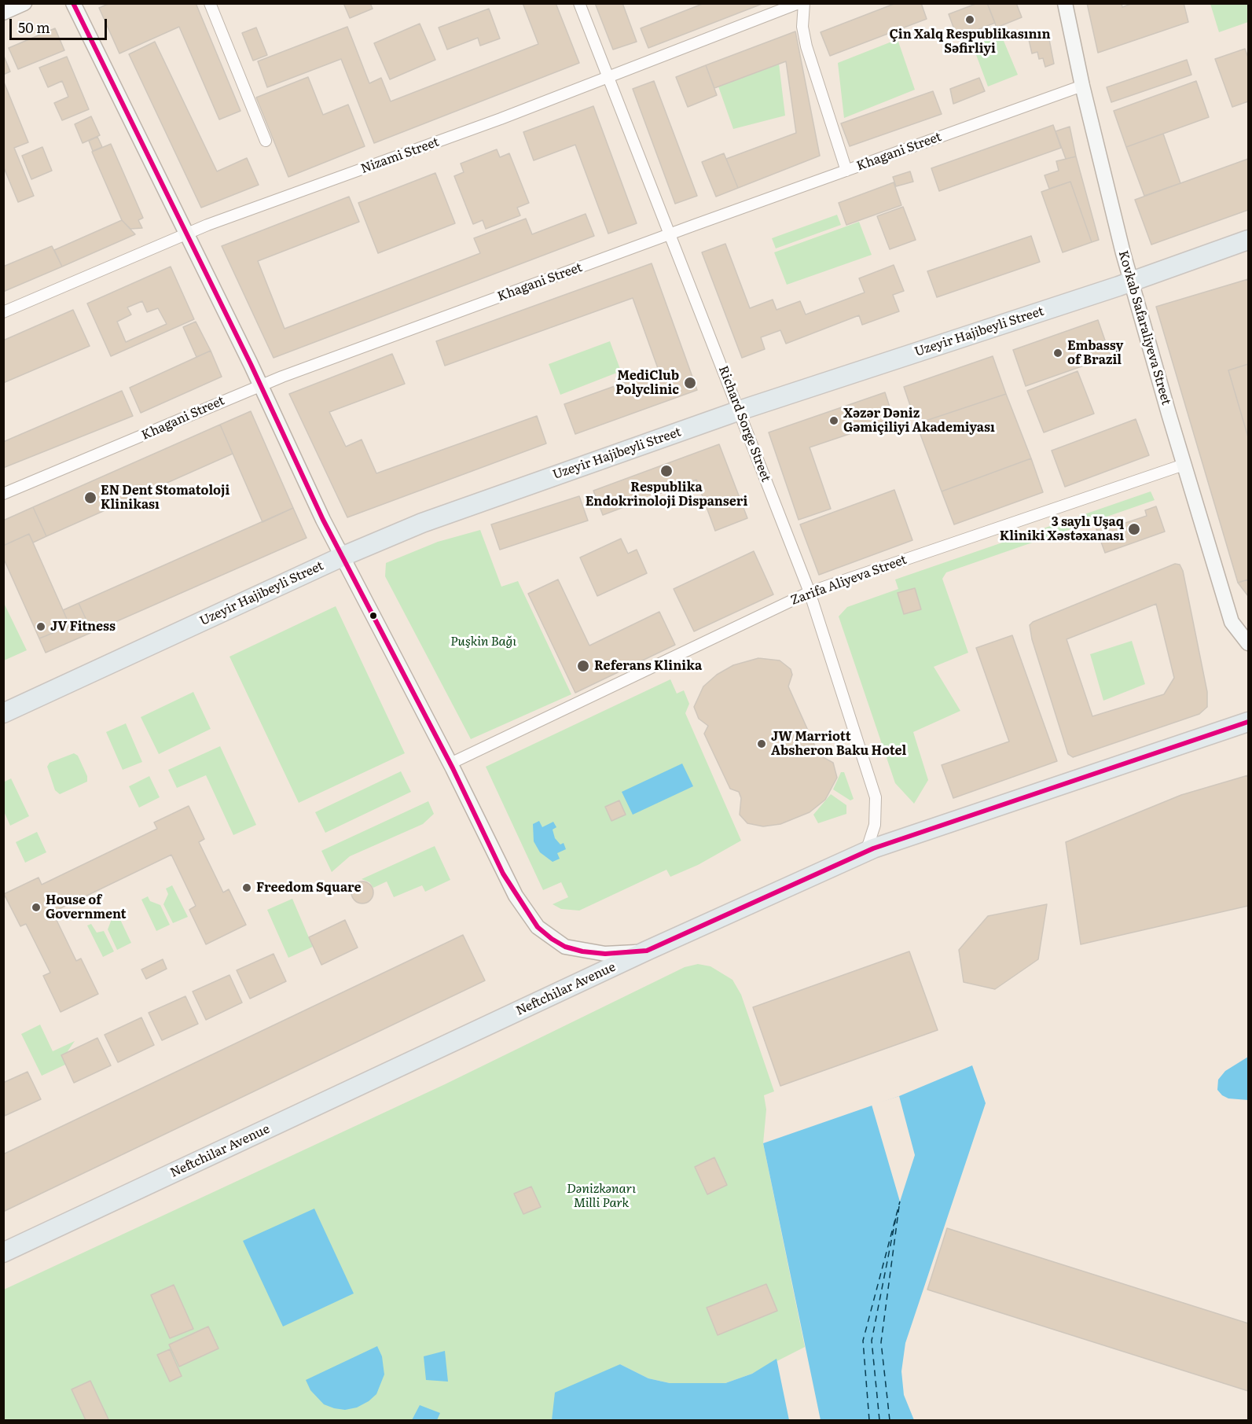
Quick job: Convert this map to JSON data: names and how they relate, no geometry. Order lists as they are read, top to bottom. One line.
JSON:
{"streets":{"highway":["Uzeyir Hajibeyli Street","Neftchilar Avenue"],"main road":["Kovkab Safaraliyeva Street"],"street":["Khagani Street","Nizami Street","Richard Sorge Street","Zarifa Aliyeva Street"]},"crossings":[["Khagani Street","Kovkab Safaraliyeva Street"],["Khagani Street","Richard Sorge Street"],["Nizami Street","Richard Sorge Street"],["Kovkab Safaraliyeva Street","Uzeyir Hajibeyli Street"],["Kovkab Safaraliyeva Street","Zarifa Aliyeva Street"],["Uzeyir Hajibeyli Street","Richard Sorge Street"],["Richard Sorge Street","Zarifa Aliyeva Street"],["Richard Sorge Street","Neftchilar Avenue"]],"parks":["Puşkin Bağı","Dənizkənarı Milli Park"],"places":["Çin Xalq Respublikasının Səfirliyi","Embassy of Brazil","MediClub Polyclinic","Xəzər Dəniz Gəmiçiliyi Akademiyası","Respublika Endokrinoloji Dispanseri","EN Dent Stomatoloji Klinikası","3 saylı Uşaq Kliniki Xəstəxanası","JV Fitness","Referans Klinika","JW Marriott Absheron Baku Hotel","Freedom Square","House of Government"],"scale_bar":"50 m"}
